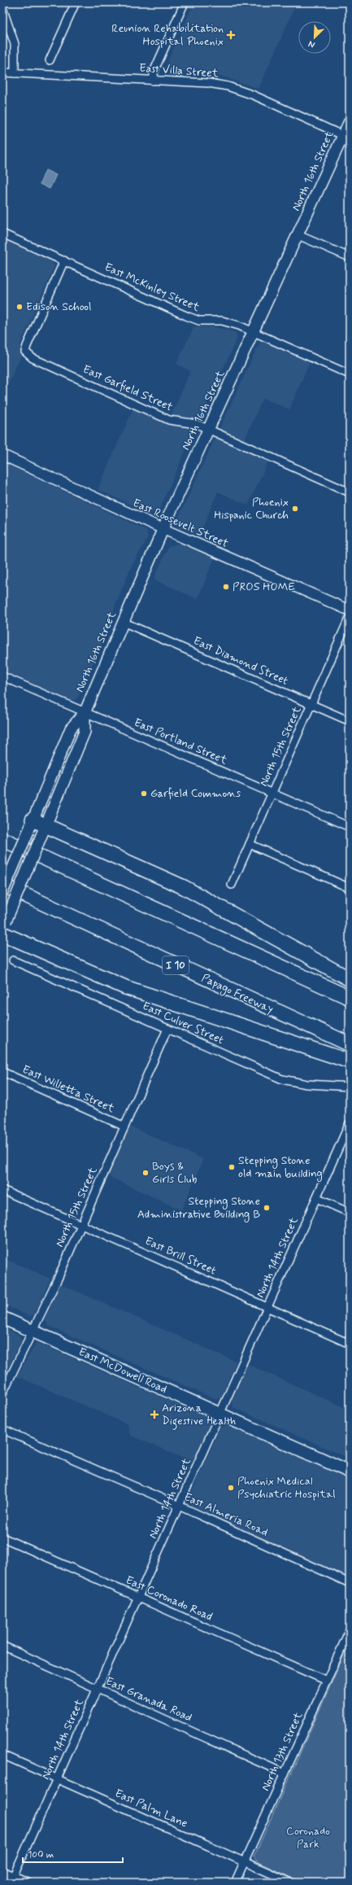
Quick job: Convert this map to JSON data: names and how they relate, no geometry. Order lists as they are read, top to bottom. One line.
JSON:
{"streets":{"highway":["I 10","Papago Freeway"],"main road":["North 16th Street","East McDowell Road"],"street":["East Villa Street","East McKinley Street","East Garfield Street","East Roosevelt Street","East Diamond Street","East Portland Street","North 15th Street","East Culver Street","East Willetta Street","East Brill Street","North 14th Street","East Almeria Road","East Coronado Road","East Granada Road","North 13th Street","East Palm Lane"]},"crossings":[["East Villa Street","North 16th Street"],["North 16th Street","East McKinley Street"],["North 16th Street","East Garfield Street"],["North 16th Street","East Roosevelt Street"],["North 16th Street","East Diamond Street"],["North 16th Street","East Portland Street"],["North 16th Street","Papago Freeway"],["East McKinley Street","East Garfield Street"],["East Diamond Street","North 15th Street"],["East Portland Street","North 15th Street"],["North 15th Street","East Culver Street"],["North 15th Street","East Willetta Street"],["North 15th Street","East Brill Street"],["North 15th Street","East McDowell Road"],["East Brill Street","North 14th Street"],["North 14th Street","East McDowell Road"],["North 14th Street","East Almeria Road"],["North 14th Street","East Coronado Road"],["North 14th Street","East Granada Road"],["North 14th Street","East Palm Lane"],["East Coronado Road","North 13th Street"],["East Granada Road","North 13th Street"],["North 13th Street","East Palm Lane"]],"parks":["Coronado Park"],"places":{"health":["Reunion Rehabilitation Hospital Phoenix","Arizona Digestive Health"],"other":["Edison School","Phoenix Hispanic Church","PROS HOME","Garfield Commons","Stepping Stone old main building","Boys & Girls Club","Stepping Stone Administrative Building B","Phoenix Medical Psychiatric Hospital"]},"scale_bar":"100 m","north":"bottom left"}
